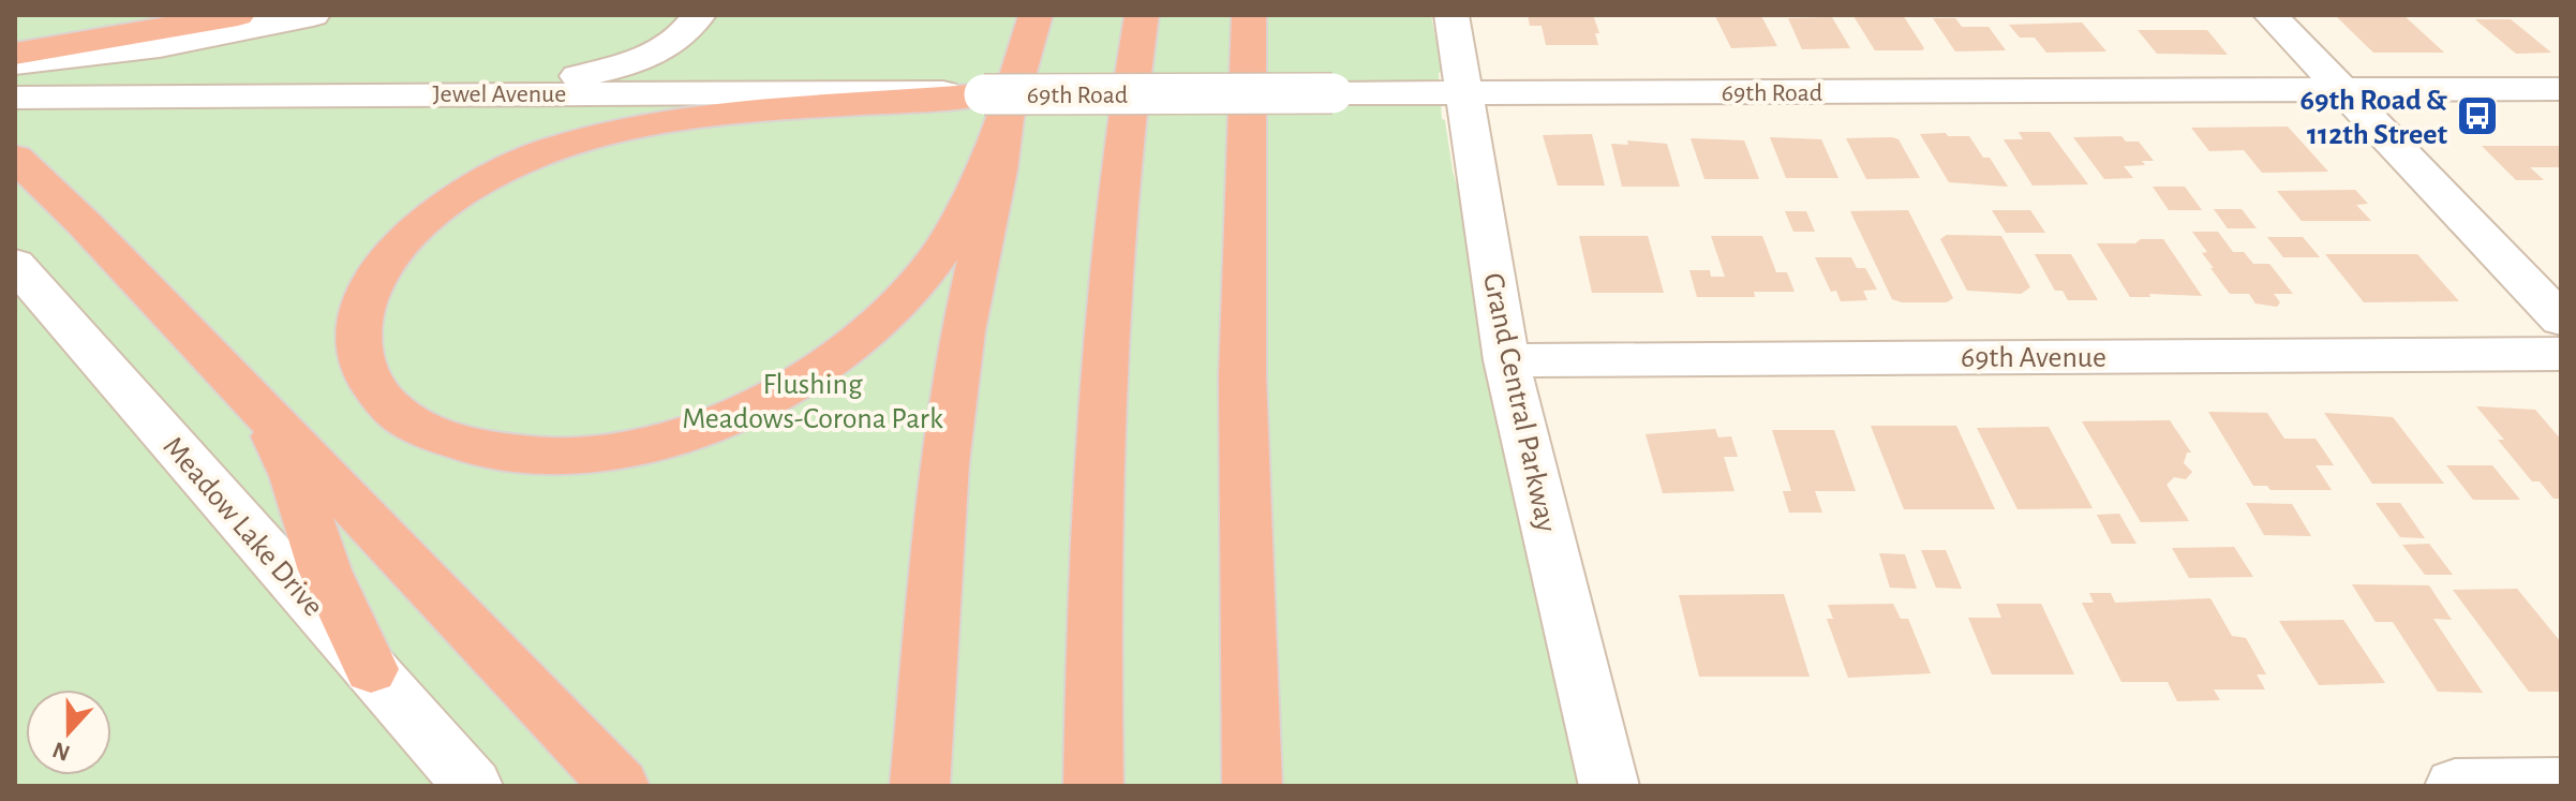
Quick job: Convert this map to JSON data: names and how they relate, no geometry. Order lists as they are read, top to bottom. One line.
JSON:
{"streets":{"street":["69th Road","Jewel Avenue","69th Avenue","Grand Central Parkway","Meadow Lake Drive"]},"crossings":[["69th Road","Jewel Avenue"],["69th Road","Grand Central Parkway"],["69th Avenue","Grand Central Parkway"]],"parks":["Flushing Meadows-Corona Park"],"places":{"bus stop":["69th Road & 112th Street"]},"north":"bottom"}
